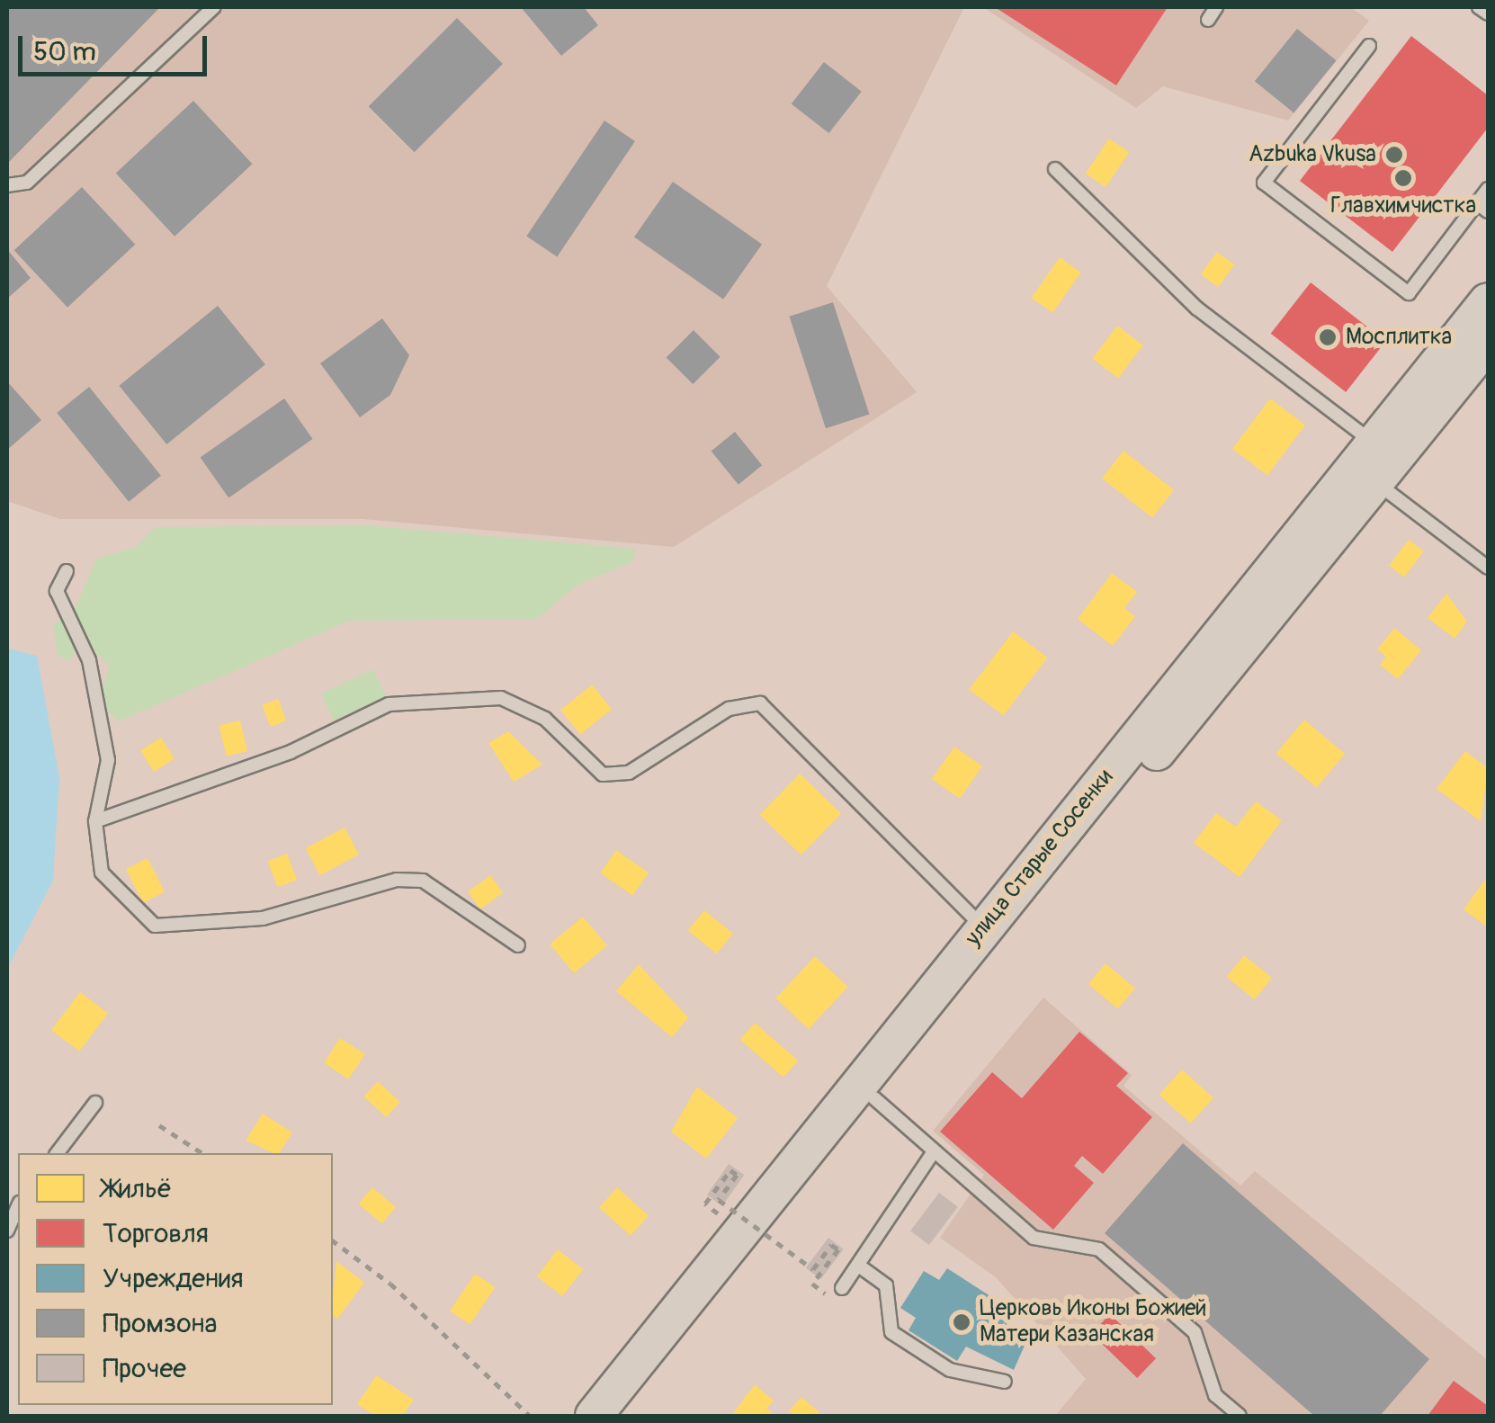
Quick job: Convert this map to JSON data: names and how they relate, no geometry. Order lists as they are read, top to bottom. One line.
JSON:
{"streets":{"main road":["улица Старые Сосенки"]},"places":["Azbuka Vkusa","Главхимчистка","Мосплитка","Церковь Иконы Божией Матери Казанская"],"legend":["Жильё","Торговля","Учреждения","Промзона","Прочее"],"scale_bar":"50 m"}
